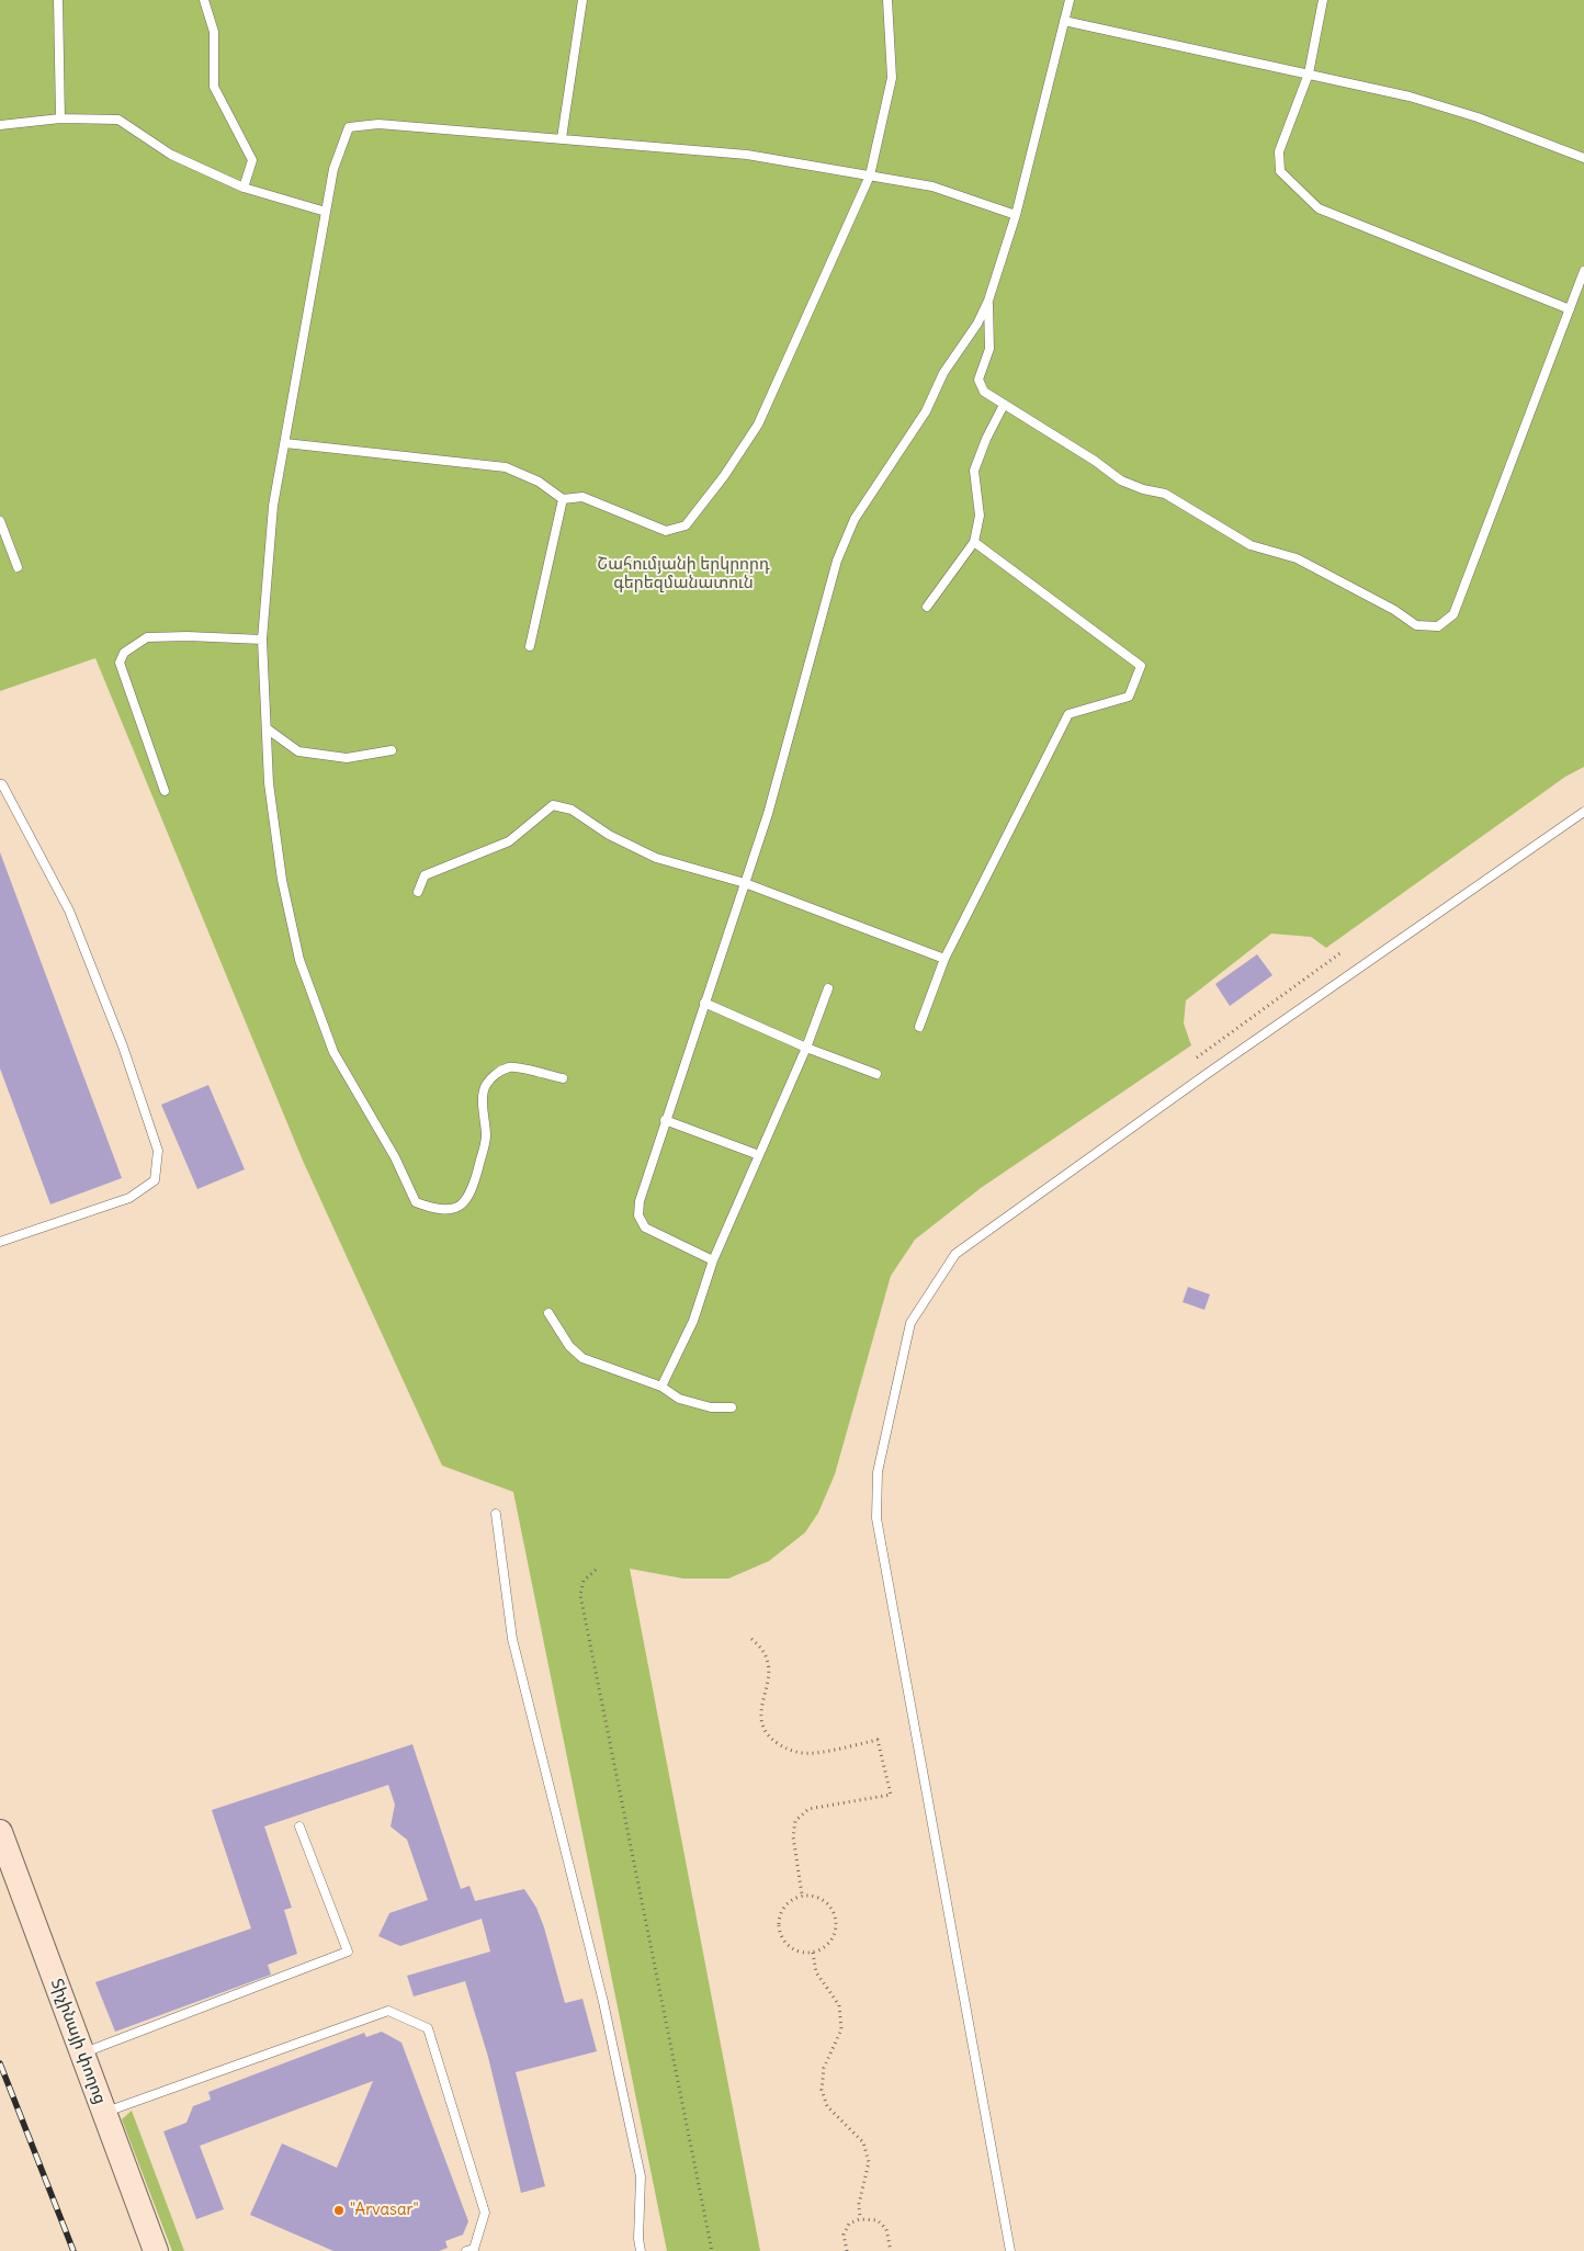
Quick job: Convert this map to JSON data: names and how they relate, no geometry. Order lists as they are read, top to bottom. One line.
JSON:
{"streets":{"street":["Տիչինայի փողոց"]},"parks":["Շահումյանի երկրորդ գերեզմանատուն"],"places":["\"Arvasar\""]}
